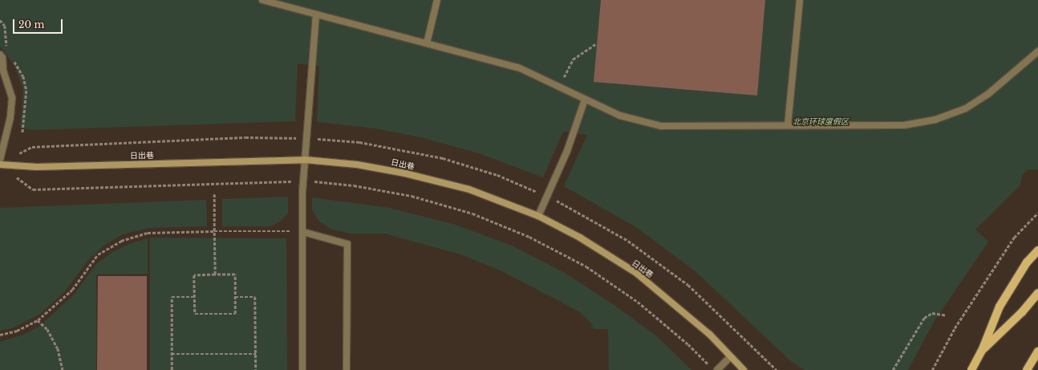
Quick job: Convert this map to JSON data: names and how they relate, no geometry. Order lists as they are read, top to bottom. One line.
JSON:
{"streets":{"street":["日出巷"]},"parks":["北京环球度假区"],"scale_bar":"20 m"}
